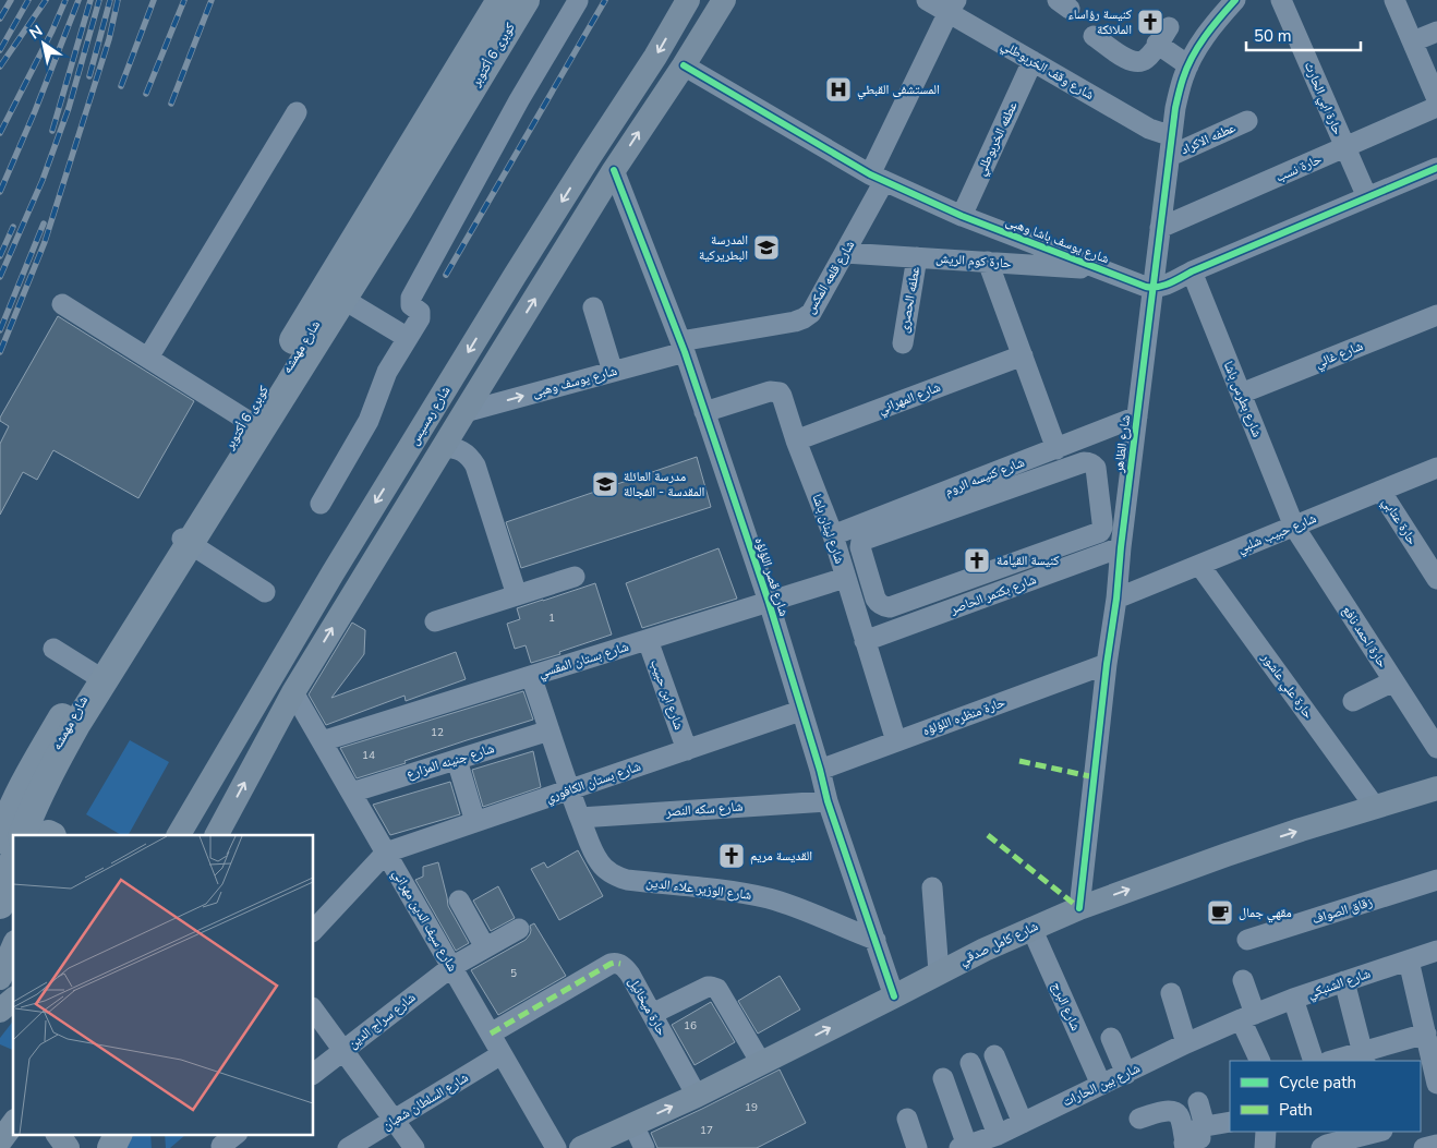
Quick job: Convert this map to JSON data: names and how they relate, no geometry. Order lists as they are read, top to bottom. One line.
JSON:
{"streets":{"highway":["كوبرى 6 أكتوبر"],"main road":["شارع مهمشه","شارع رمسيس","شارع كامل صدقي"],"street":["شارع وقف الخربوطلي","حارة ابي الحارث","عطفه الخربوطلي","عطفه الاكراد","حارة نسب","شارع يوسف باشا وهبى","حارة كوم الريش","شارع قلعه المكس","عطفه الحصرى","شارع غالي","شارع يوسف وهبى","شارع المهراني","شارع بطرس باشا","شارع الظاهر","شارع كنيسه الروم","حارة عتابي","شارع لينان باشا","شارع حبيب شلبي","شارع قصر اللؤلؤه","شارع بكتمر الحاصر","حارة احمد نافع","شارع بستان المقسي","حارة علي عاشور","شارع ابن حبيب","حارة منظره اللؤلؤه","شارع جنينه المزارع","شارع بستان الكافوري","شارع سكه النصر","شارع الوزير علاء الدين","زقاق الصواف","شارع سيف الدين مهراني","شارع الشنبكي","حارة ميخائيل","شارع البرج","شارع سراج الدين","شارع بين الحارات","شارع السلطان شعبان"]},"crossings":[["كوبرى 6 أكتوبر","شارع مهمشه"],["شارع وقف الخربوطلي","عطفه الخربوطلي"],["شارع وقف الخربوطلي","شارع قلعه المكس"],["شارع وقف الخربوطلي","شارع الظاهر"],["حارة ابي الحارث","حارة نسب"],["عطفه الخربوطلي","شارع يوسف باشا وهبى"],["عطفه الاكراد","شارع الظاهر"],["حارة نسب","شارع الظاهر"],["شارع يوسف باشا وهبى","حارة كوم الريش"],["شارع يوسف باشا وهبى","شارع قلعه المكس"],["شارع يوسف باشا وهبى","شارع رمسيس"],["شارع يوسف باشا وهبى","شارع الظاهر"],["حارة كوم الريش","شارع قلعه المكس"],["حارة كوم الريش","عطفه الحصرى"],["شارع قلعه المكس","شارع يوسف وهبى"],["شارع قلعه المكس","شارع قصر اللؤلؤه"],["شارع غالي","شارع بطرس باشا"],["شارع يوسف وهبى","شارع رمسيس"],["شارع يوسف وهبى","شارع قصر اللؤلؤه"],["شارع المهراني","شارع لينان باشا"],["شارع بطرس باشا","شارع حبيب شلبي"],["شارع بطرس باشا","حارة احمد نافع"],["شارع رمسيس","شارع قصر اللؤلؤه"],["شارع رمسيس","شارع سيف الدين مهراني"],["شارع الظاهر","شارع كنيسه الروم"],["شارع الظاهر","شارع حبيب شلبي"],["شارع الظاهر","شارع بكتمر الحاصر"],["شارع الظاهر","حارة منظره اللؤلؤه"],["شارع الظاهر","شارع كامل صدقي"],["شارع كنيسه الروم","شارع لينان باشا"],["حارة عتابي","شارع حبيب شلبي"],["شارع لينان باشا","شارع قصر اللؤلؤه"],["شارع لينان باشا","شارع بكتمر الحاصر"],["شارع لينان باشا","شارع بستان المقسي"],["شارع لينان باشا","حارة منظره اللؤلؤه"],["شارع حبيب شلبي","حارة احمد نافع"],["شارع حبيب شلبي","حارة علي عاشور"],["شارع قصر اللؤلؤه","شارع بستان المقسي"],["شارع قصر اللؤلؤه","حارة منظره اللؤلؤه"],["شارع قصر اللؤلؤه","شارع بستان الكافوري"],["شارع قصر اللؤلؤه","شارع سكه النصر"],["شارع قصر اللؤلؤه","شارع الوزير علاء الدين"],["شارع قصر اللؤلؤه","شارع كامل صدقي"],["شارع بستان المقسي","شارع ابن حبيب"],["شارع بستان المقسي","شارع الوزير علاء الدين"],["شارع بستان المقسي","شارع سيف الدين مهراني"],["حارة علي عاشور","شارع كامل صدقي"],["شارع ابن حبيب","شارع بستان الكافوري"],["شارع جنينه المزارع","شارع الوزير علاء الدين"],["شارع جنينه المزارع","شارع سيف الدين مهراني"],["شارع بستان الكافوري","شارع الوزير علاء الدين"],["شارع بستان الكافوري","شارع سيف الدين مهراني"],["شارع سكه النصر","شارع الوزير علاء الدين"],["شارع سيف الدين مهراني","حارة ميخائيل"],["شارع سيف الدين مهراني","شارع سراج الدين"],["شارع سيف الدين مهراني","شارع السلطان شعبان"],["شارع كامل صدقي","حارة ميخائيل"],["شارع كامل صدقي","شارع البرج"],["شارع الشنبكي","شارع بين الحارات"],["شارع البرج","شارع بين الحارات"]],"one_way":["شارع يوسف وهبى","شارع كامل صدقي"],"places":{"church":["كنيسة رؤاساء الملائكة","كنيسة القيامة","القديسة مريم"],"hospital":["المستشفى القبطي"],"school or university":["المدرسة البطريركية","مدرسة العائلة المقدسة - الفجالة"],"cafe":["مقهي جمال"]},"house_numbers":["1","12","14","5","16","19","17"],"legend":["Cycle path","Path"],"scale_bar":"50 m","north":"top left"}
